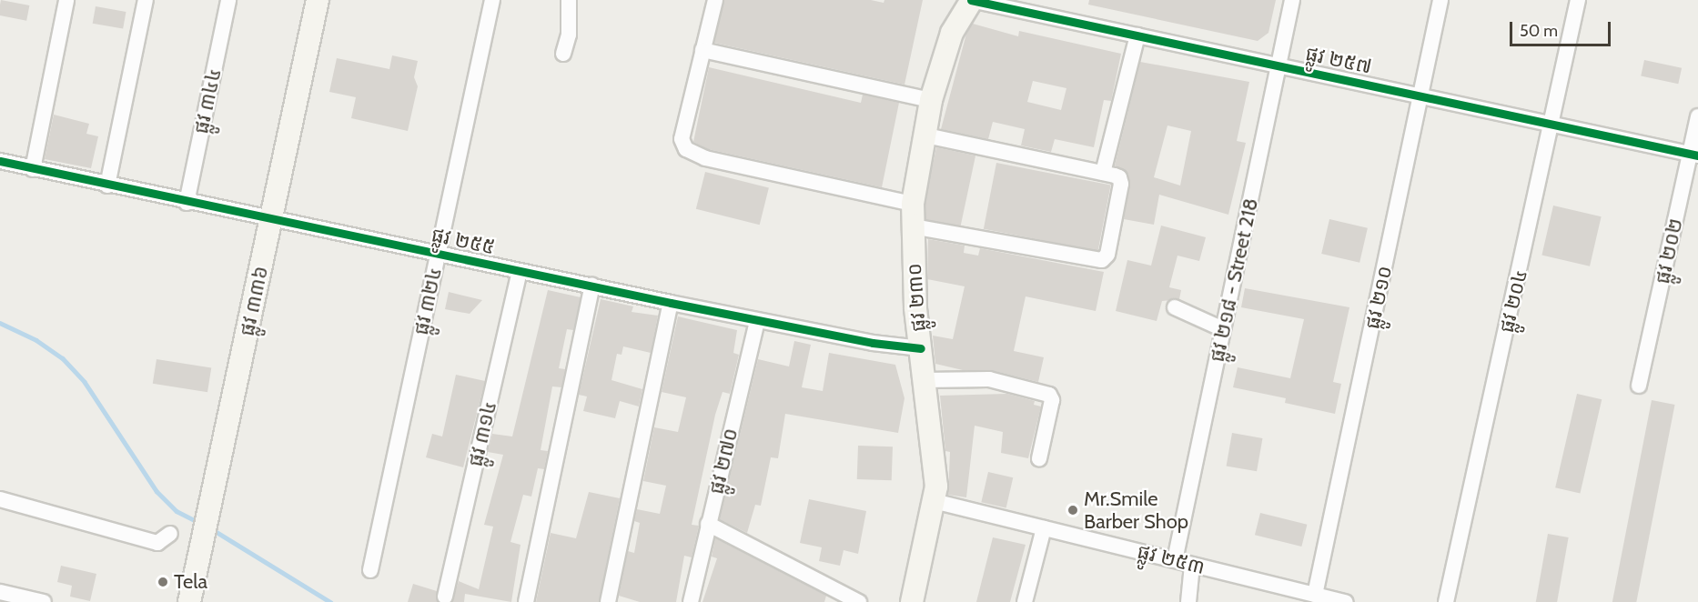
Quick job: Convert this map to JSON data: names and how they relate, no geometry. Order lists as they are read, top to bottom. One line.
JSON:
{"streets":{"street":["ផ្លូវ ២៥៧","ផ្លូវ ៣៤៤","ផ្លូវ ២៥៥","ផ្លូវ ២០២","ផ្លូវ ២១៨ - Street 218","ផ្លូវ ២៣០","ផ្លូវ ២១០","ផ្លូវ ៣៣៦","ផ្លូវ ៣២៤","ផ្លូវ ២០៤","ផ្លូវ ៣១៤","ផ្លូវ ២៧០","ផ្លូវ ២៥៣"]},"crossings":[["ផ្លូវ ២៥៧","ផ្លូវ ២០២"],["ផ្លូវ ២៥៧","ផ្លូវ ២១៨ - Street 218"],["ផ្លូវ ២៥៧","ផ្លូវ ២៣០"],["ផ្លូវ ២៥៧","ផ្លូវ ២១០"],["ផ្លូវ ២៥៧","ផ្លូវ ២០៤"],["ផ្លូវ ៣៤៤","ផ្លូវ ២៥៥"],["ផ្លូវ ២៥៥","ផ្លូវ ២៣០"],["ផ្លូវ ២៥៥","ផ្លូវ ៣៣៦"],["ផ្លូវ ២៥៥","ផ្លូវ ៣២៤"],["ផ្លូវ ២៥៥","ផ្លូវ ៣១៤"],["ផ្លូវ ២៥៥","ផ្លូវ ២៧០"],["ផ្លូវ ២១៨ - Street 218","ផ្លូវ ២៥៣"],["ផ្លូវ ២៣០","ផ្លូវ ២៥៣"],["ផ្លូវ ២១០","ផ្លូវ ២៥៣"]],"places":["Mr.Smile Barber Shop","Tela"],"scale_bar":"50 m"}
